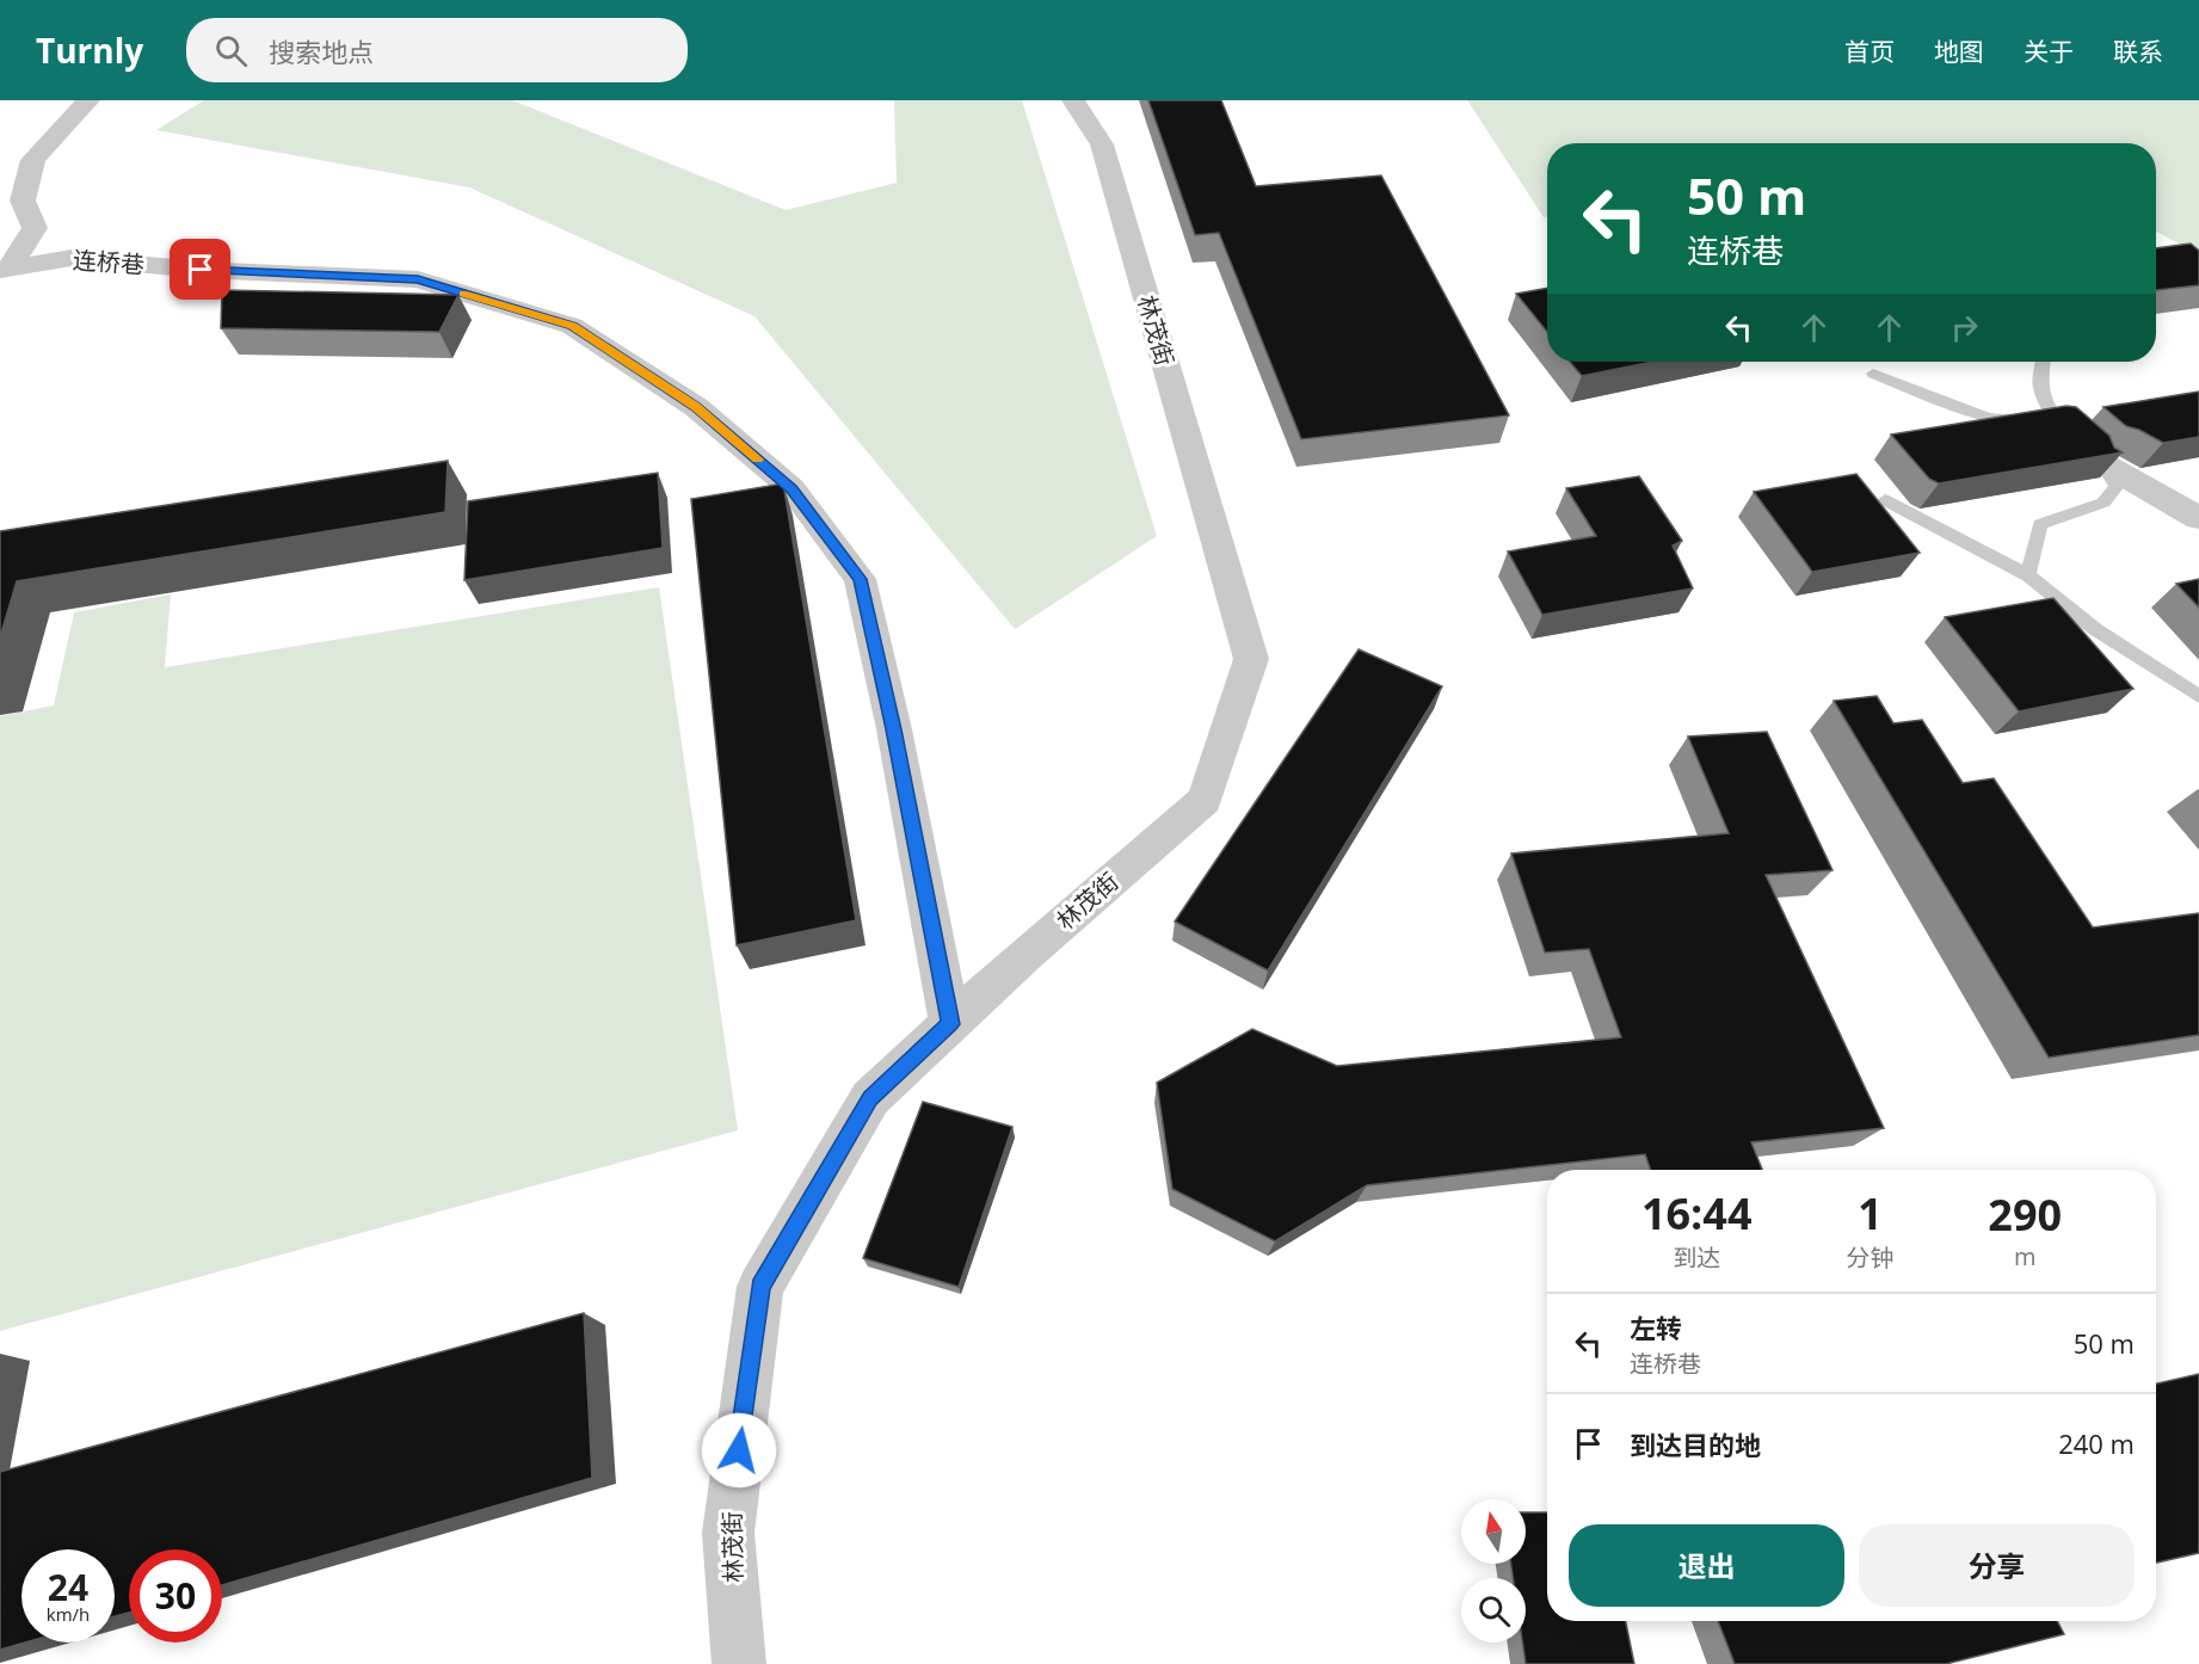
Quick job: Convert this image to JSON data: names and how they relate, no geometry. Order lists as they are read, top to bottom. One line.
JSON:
{"streets":{"street":["连桥巷","林茂街"]},"crossings":[["连桥巷","林茂街"]],"north":"top","page":{"header":"Turnly","search":"搜索地点","nav":["首页","地图","关于","联系"],"turn":["50 m","连桥巷"],"eta":["16:44","到达","1","分钟","290","m"],"list":[{"name":"左转","note":"连桥巷","value":"50 m"},{"name":"到达目的地","value":"240 m"}],"buttons":["退出","分享"],"speed":"24 km/h","limit":"30"}}
